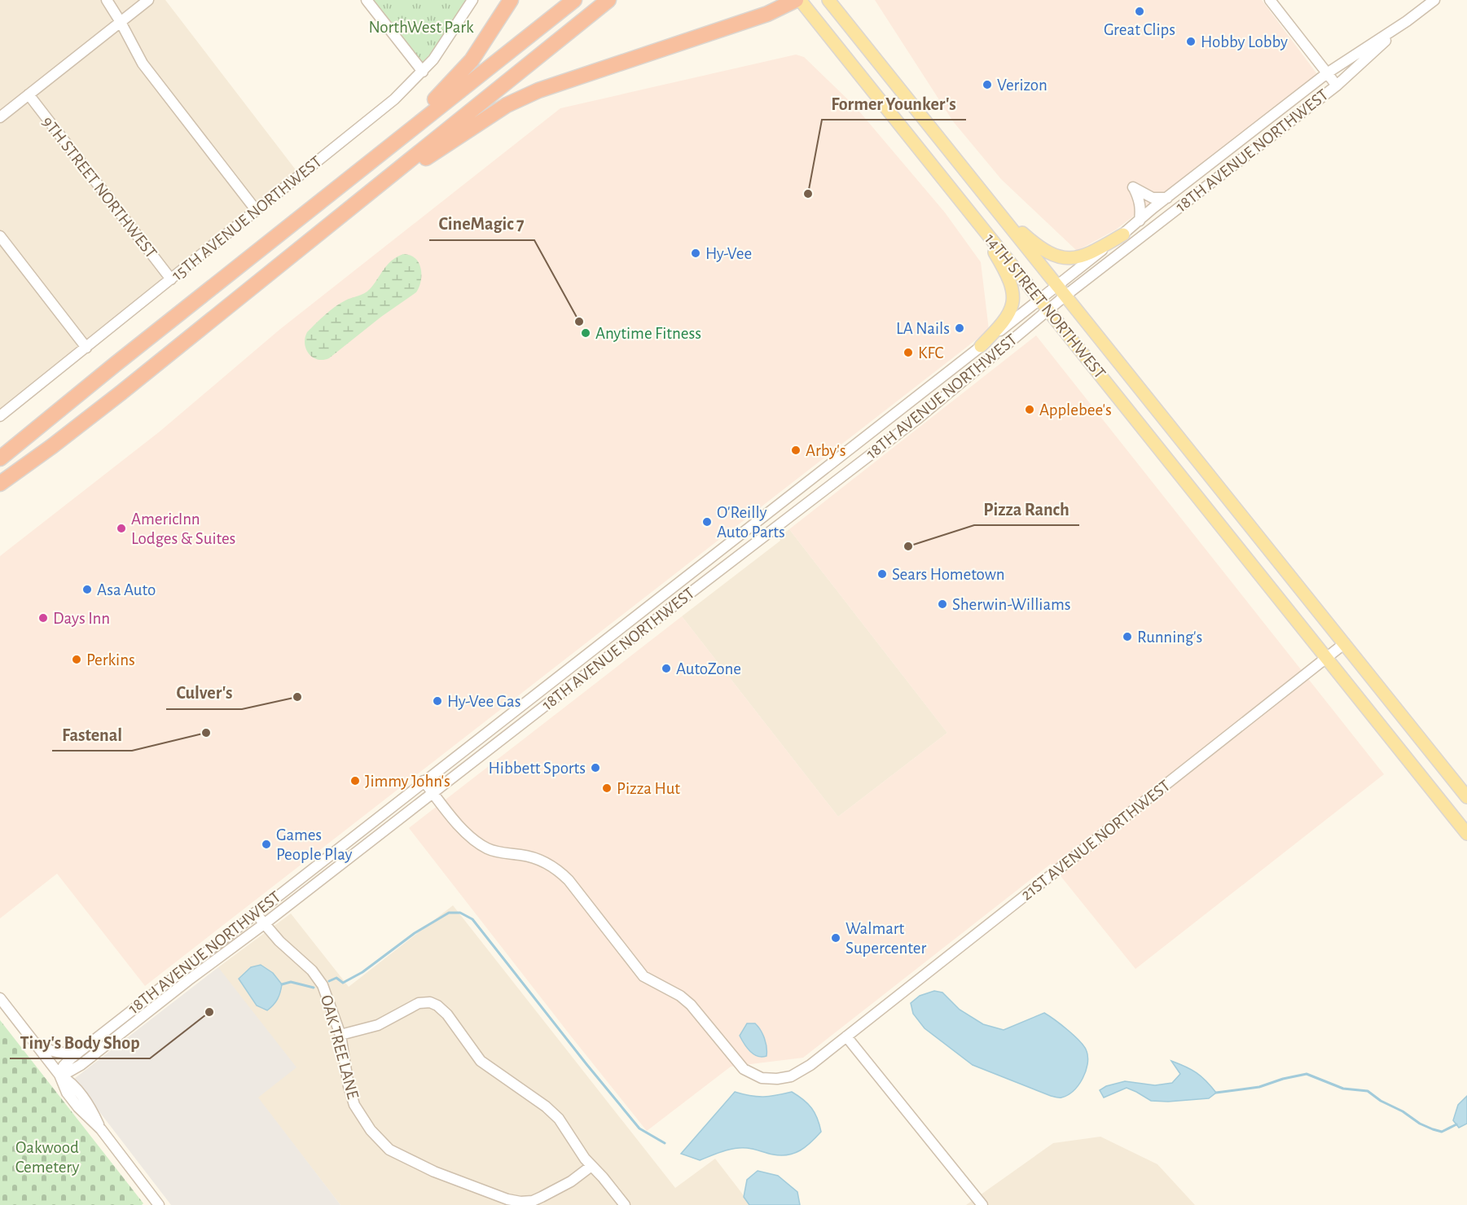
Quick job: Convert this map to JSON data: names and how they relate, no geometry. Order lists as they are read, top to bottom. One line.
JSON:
{"streets":{"main road":["14TH STREET NORTHWEST"],"street":["18TH AVENUE NORTHWEST","9TH STREET NORTHWEST","15TH AVENUE NORTHWEST","21ST AVENUE NORTHWEST","OAK TREE LANE"]},"crossings":[["18TH AVENUE NORTHWEST","14TH STREET NORTHWEST"],["18TH AVENUE NORTHWEST","21ST AVENUE NORTHWEST"],["18TH AVENUE NORTHWEST","OAK TREE LANE"],["9TH STREET NORTHWEST","15TH AVENUE NORTHWEST"],["14TH STREET NORTHWEST","21ST AVENUE NORTHWEST"]],"parks":["NorthWest Park","Oakwood Cemetery"],"places":["Great Clips","Hobby Lobby","Verizon","Former Younker's","Hy-Vee","CineMagic 7","LA Nails","Anytime Fitness","KFC","Applebee's","Arby's","O'Reilly Auto Parts","AmericInn Lodges & Suites","Pizza Ranch","Sears Hometown","Asa Auto","Sherwin-Williams","Days Inn","Running's","Perkins","AutoZone","Culver's","Hy-Vee Gas","Fastenal","Hibbett Sports","Jimmy John's","Pizza Hut","Games People Play","Walmart Supercenter","Tiny's Body Shop"]}
